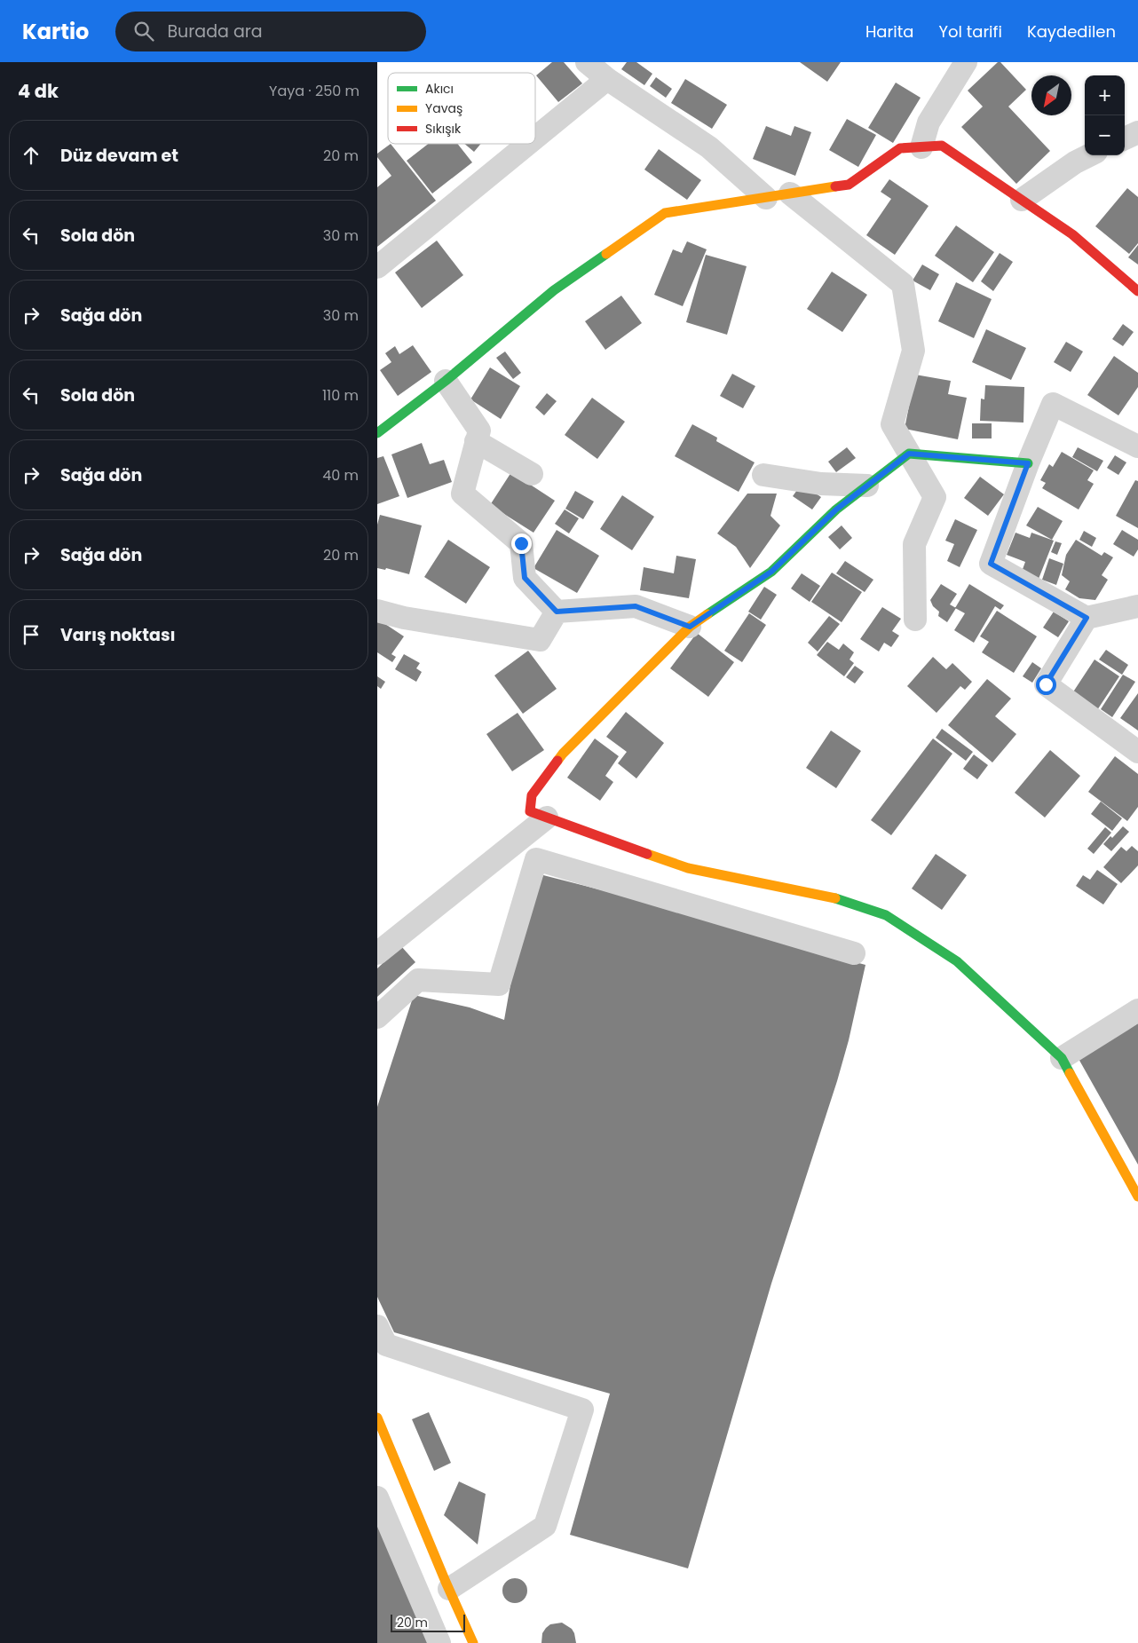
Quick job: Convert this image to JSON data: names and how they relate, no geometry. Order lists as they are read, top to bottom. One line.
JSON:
{"legend":["Akıcı","Yavaş","Sıkışık"],"scale_bar":"20 m","north":"bottom left","page":{"header":"Kartio","search":"Burada ara","nav":["Harita","Yol tarifi","Kaydedilen"],"heading":["4 dk","Yaya · 250 m"],"map_buttons":["+","−"],"list":[["Düz devam et","20 m"],["Sola dön","30 m"],["Sağa dön","30 m"],["Sola dön","110 m"],["Sağa dön","40 m"],["Sağa dön","20 m"],"Varış noktası"],"scale":"20 m"}}
